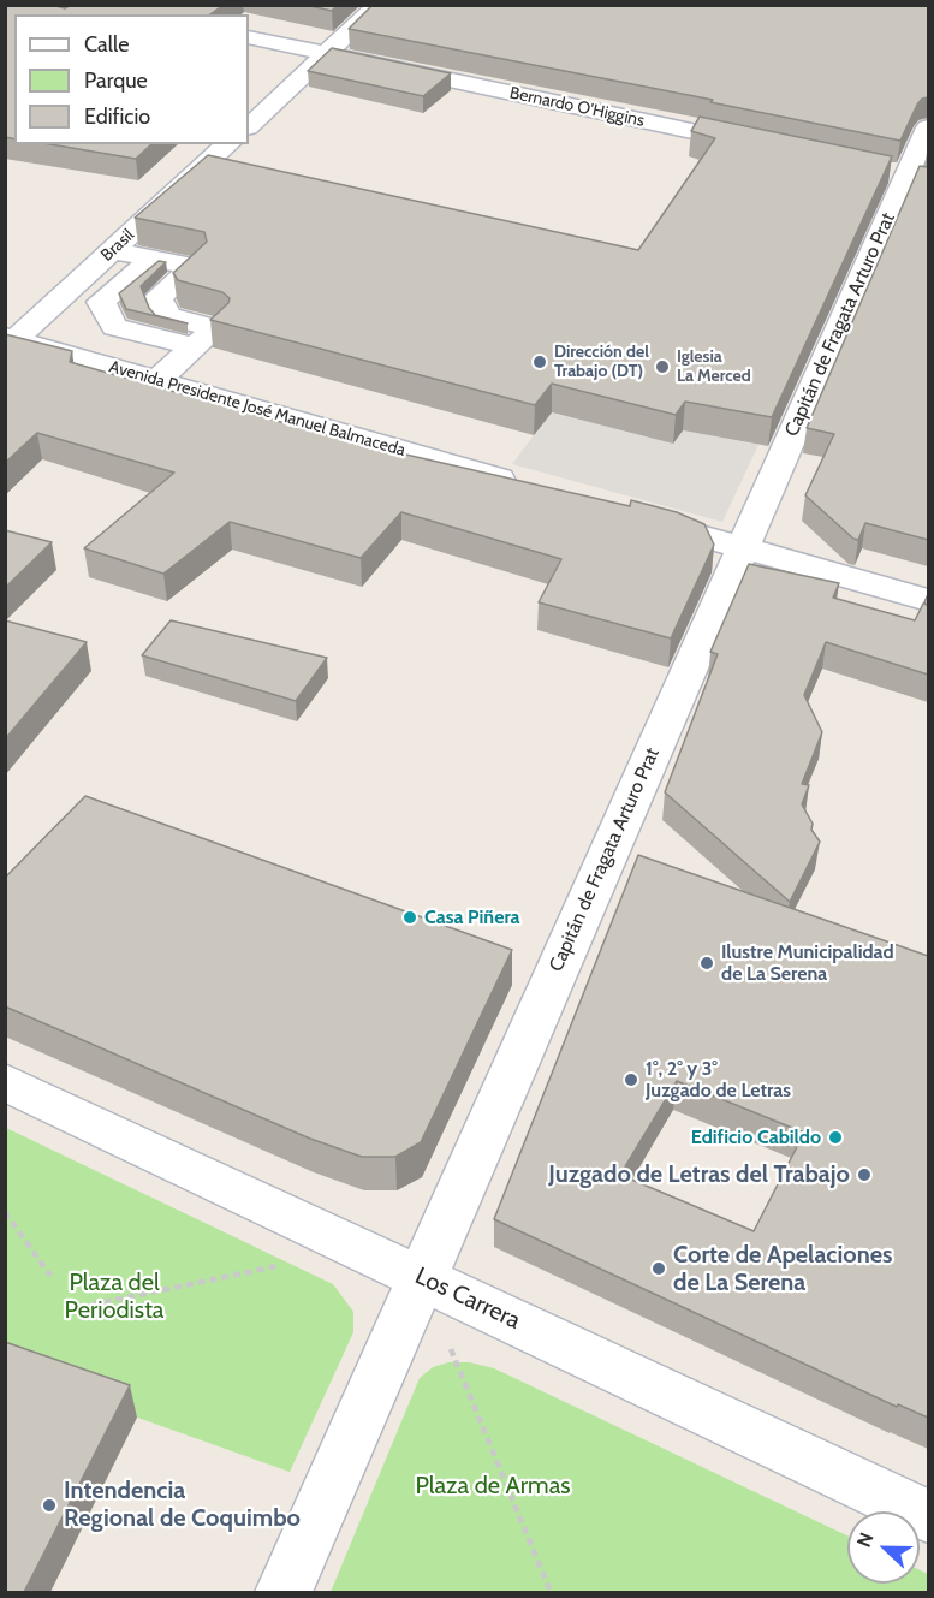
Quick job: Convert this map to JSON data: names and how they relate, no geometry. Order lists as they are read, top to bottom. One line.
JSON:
{"streets":{"street":["Bernardo O'Higgins","Brasil","Capitán de Fragata Arturo Prat","Avenida Presidente José Manuel Balmaceda","Los Carrera"]},"crossings":[["Brasil","Avenida Presidente José Manuel Balmaceda"],["Capitán de Fragata Arturo Prat","Los Carrera"]],"parks":["Plaza del Periodista","Plaza de Armas"],"places":["Dirección del Trabajo (DT)","Iglesia La Merced","Casa Piñera","Ilustre Municipalidad de La Serena","1°, 2° y 3° Juzgado de Letras","Edificio Cabildo","Juzgado de Letras del Trabajo","Corte de Apelaciones de La Serena","Intendencia Regional de Coquimbo"],"legend":["Calle","Parque","Edificio"],"north":"left"}
